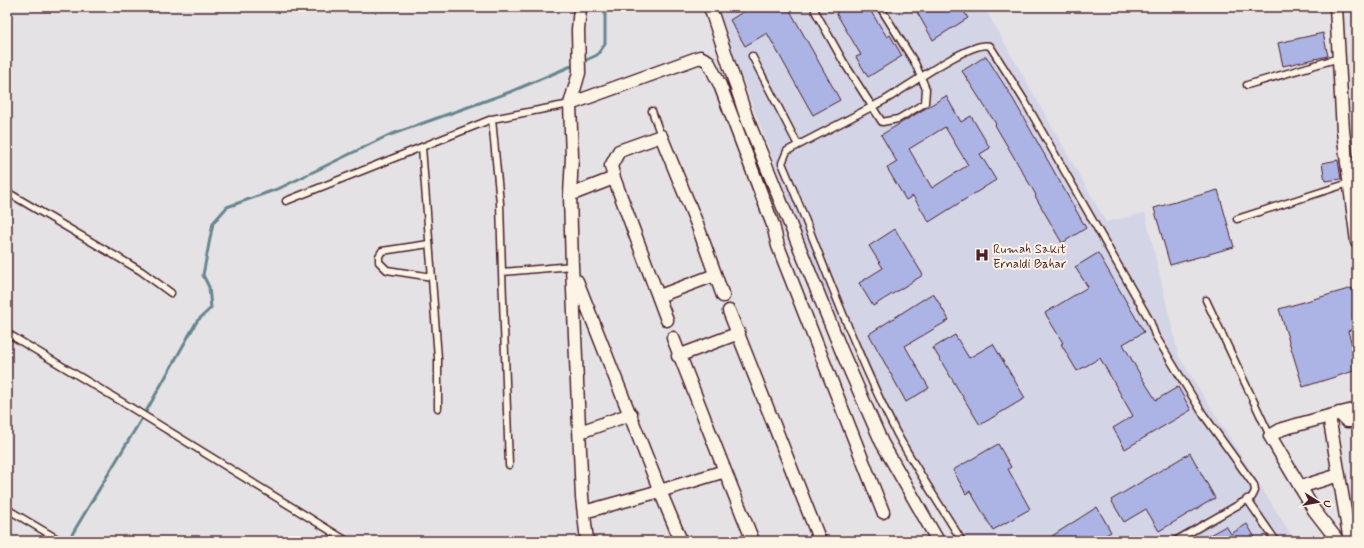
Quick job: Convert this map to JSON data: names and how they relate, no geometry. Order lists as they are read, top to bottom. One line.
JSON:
{"places":{"hospital":["Rumah Sakit Ernaldi Bahar"]},"north":"right"}
